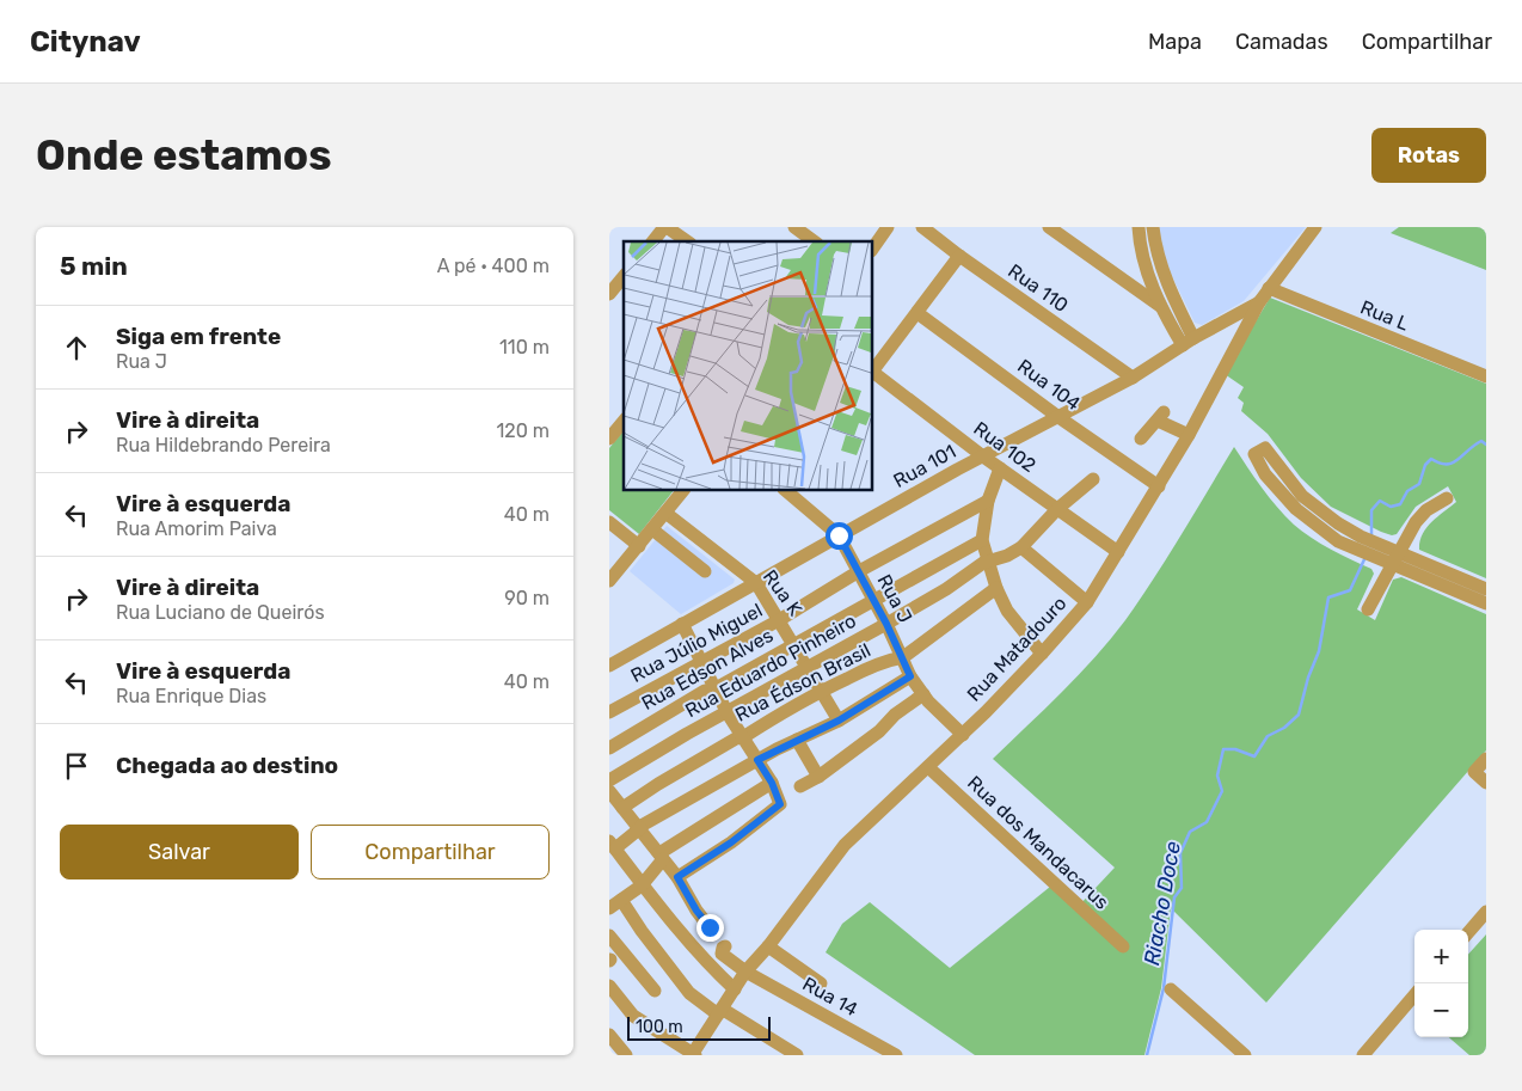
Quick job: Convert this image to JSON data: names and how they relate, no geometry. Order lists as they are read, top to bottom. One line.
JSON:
{"streets":{"street":["Rua 110","Rua L","Rua 104","Rua 102","Rua 101","Rua K","Rua J","Rua Júlio Miguel","Rua Matadouro","Rua Eduardo Pinheiro","Rua Edson Alves","Rua Édson Brasil","Rua dos Mandacarus","Rua 14"]},"crossings":[["Rua 110","Rua 101"],["Rua L","Rua Matadouro"],["Rua 104","Rua 101"],["Rua 104","Rua Matadouro"],["Rua 102","Rua 101"],["Rua 102","Rua Matadouro"],["Rua 102","Rua Eduardo Pinheiro"],["Rua 101","Rua K"],["Rua 101","Rua J"],["Rua 101","Rua Matadouro"],["Rua K","Rua Júlio Miguel"],["Rua K","Rua Eduardo Pinheiro"],["Rua K","Rua Edson Alves"],["Rua K","Rua Édson Brasil"],["Rua J","Rua Júlio Miguel"],["Rua J","Rua Matadouro"],["Rua J","Rua Eduardo Pinheiro"],["Rua J","Rua Edson Alves"],["Rua J","Rua Édson Brasil"],["Rua Matadouro","Rua dos Mandacarus"],["Rua Matadouro","Rua 14"]],"water":["Riacho Doce"],"scale_bar":"100 m","page":{"header":"Citynav","nav":["Mapa","Camadas","Compartilhar"],"buttons":["Rotas",["Salvar","Compartilhar"]],"title":"Onde estamos","heading":["5 min","A pé · 400 m"],"list":[["Siga em frente","Rua J","110 m"],["Vire à direita","Rua Hildebrando Pereira","120 m"],["Vire à esquerda","Rua Amorim Paiva","40 m"],["Vire à direita","Rua Luciano de Queirós","90 m"],["Vire à esquerda","Rua Enrique Dias","40 m"],"Chegada ao destino"],"map_buttons":["+","−"],"scale":"100 m"}}
